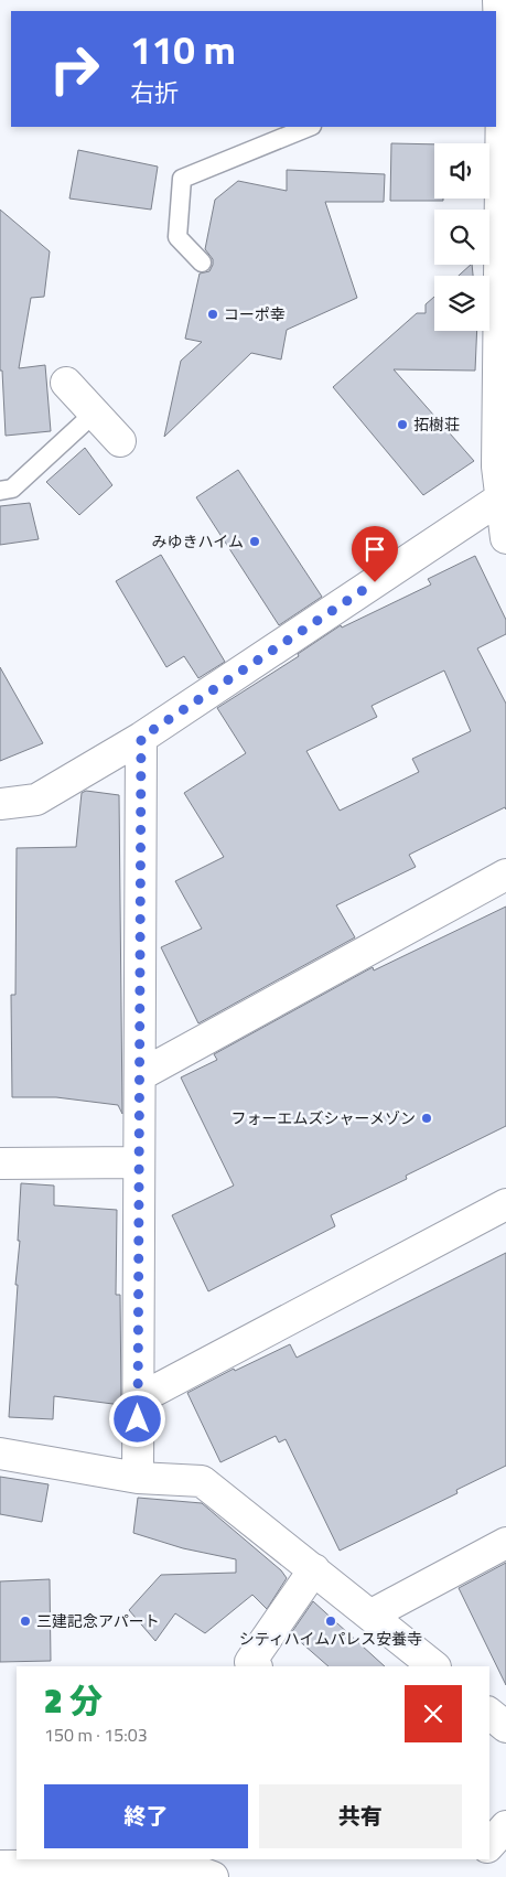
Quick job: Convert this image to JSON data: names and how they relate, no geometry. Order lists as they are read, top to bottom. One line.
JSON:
{"places":["コーポ幸","拓樹荘","みゆきハイム","フォーエムズシャーメゾン","三建記念アパート","シティハイムパレス安養寺"],"page":{"turn":["110 m","右折"],"heading":["2 分","150 m · 15:03"],"buttons":["終了","共有"]}}
